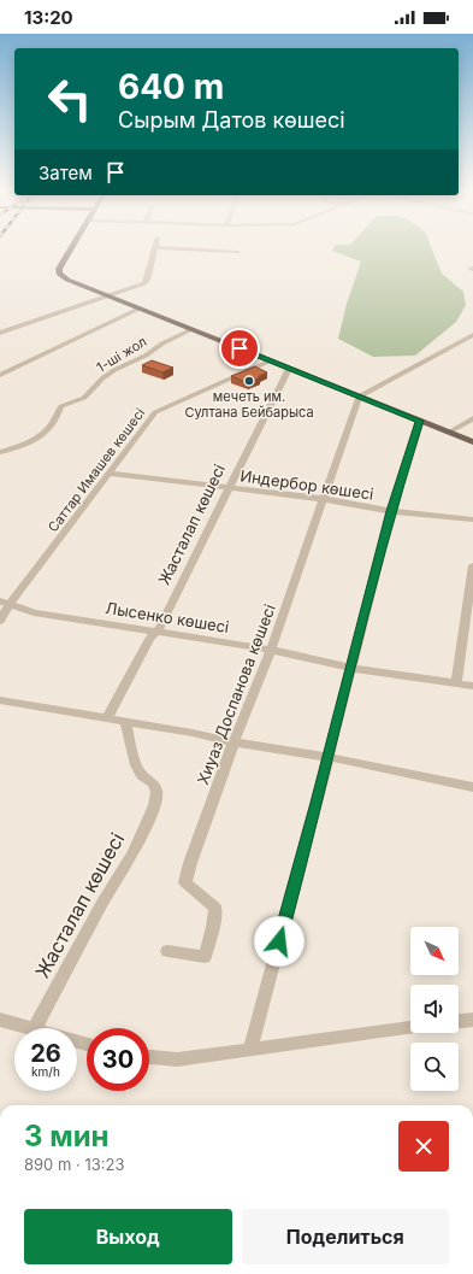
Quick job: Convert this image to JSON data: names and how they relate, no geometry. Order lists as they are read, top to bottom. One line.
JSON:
{"streets":{"street":["1-ші жол","Саттар Имашев көшесі","Индербор көшесі","Жасталап көшесі","Лысенко көшесі","Хиуаз Доспанова көшесі"]},"crossings":[["Саттар Имашев көшесі","Индербор көшесі"],["Саттар Имашев көшесі","Лысенко көшесі"],["Индербор көшесі","Жасталап көшесі"],["Индербор көшесі","Хиуаз Доспанова көшесі"],["Жасталап көшесі","Лысенко көшесі"],["Лысенко көшесі","Хиуаз Доспанова көшесі"]],"places":["мечеть им. Султана Бейбарыса"],"north":"bottom right","page":{"status":"13:20","turn":["640 m","Сырым Датов көшесі"],"then":"Затем","speed":"26 km/h","limit":"30","heading":["3 мин","890 m · 13:23"],"buttons":["Выход","Поделиться"]}}
